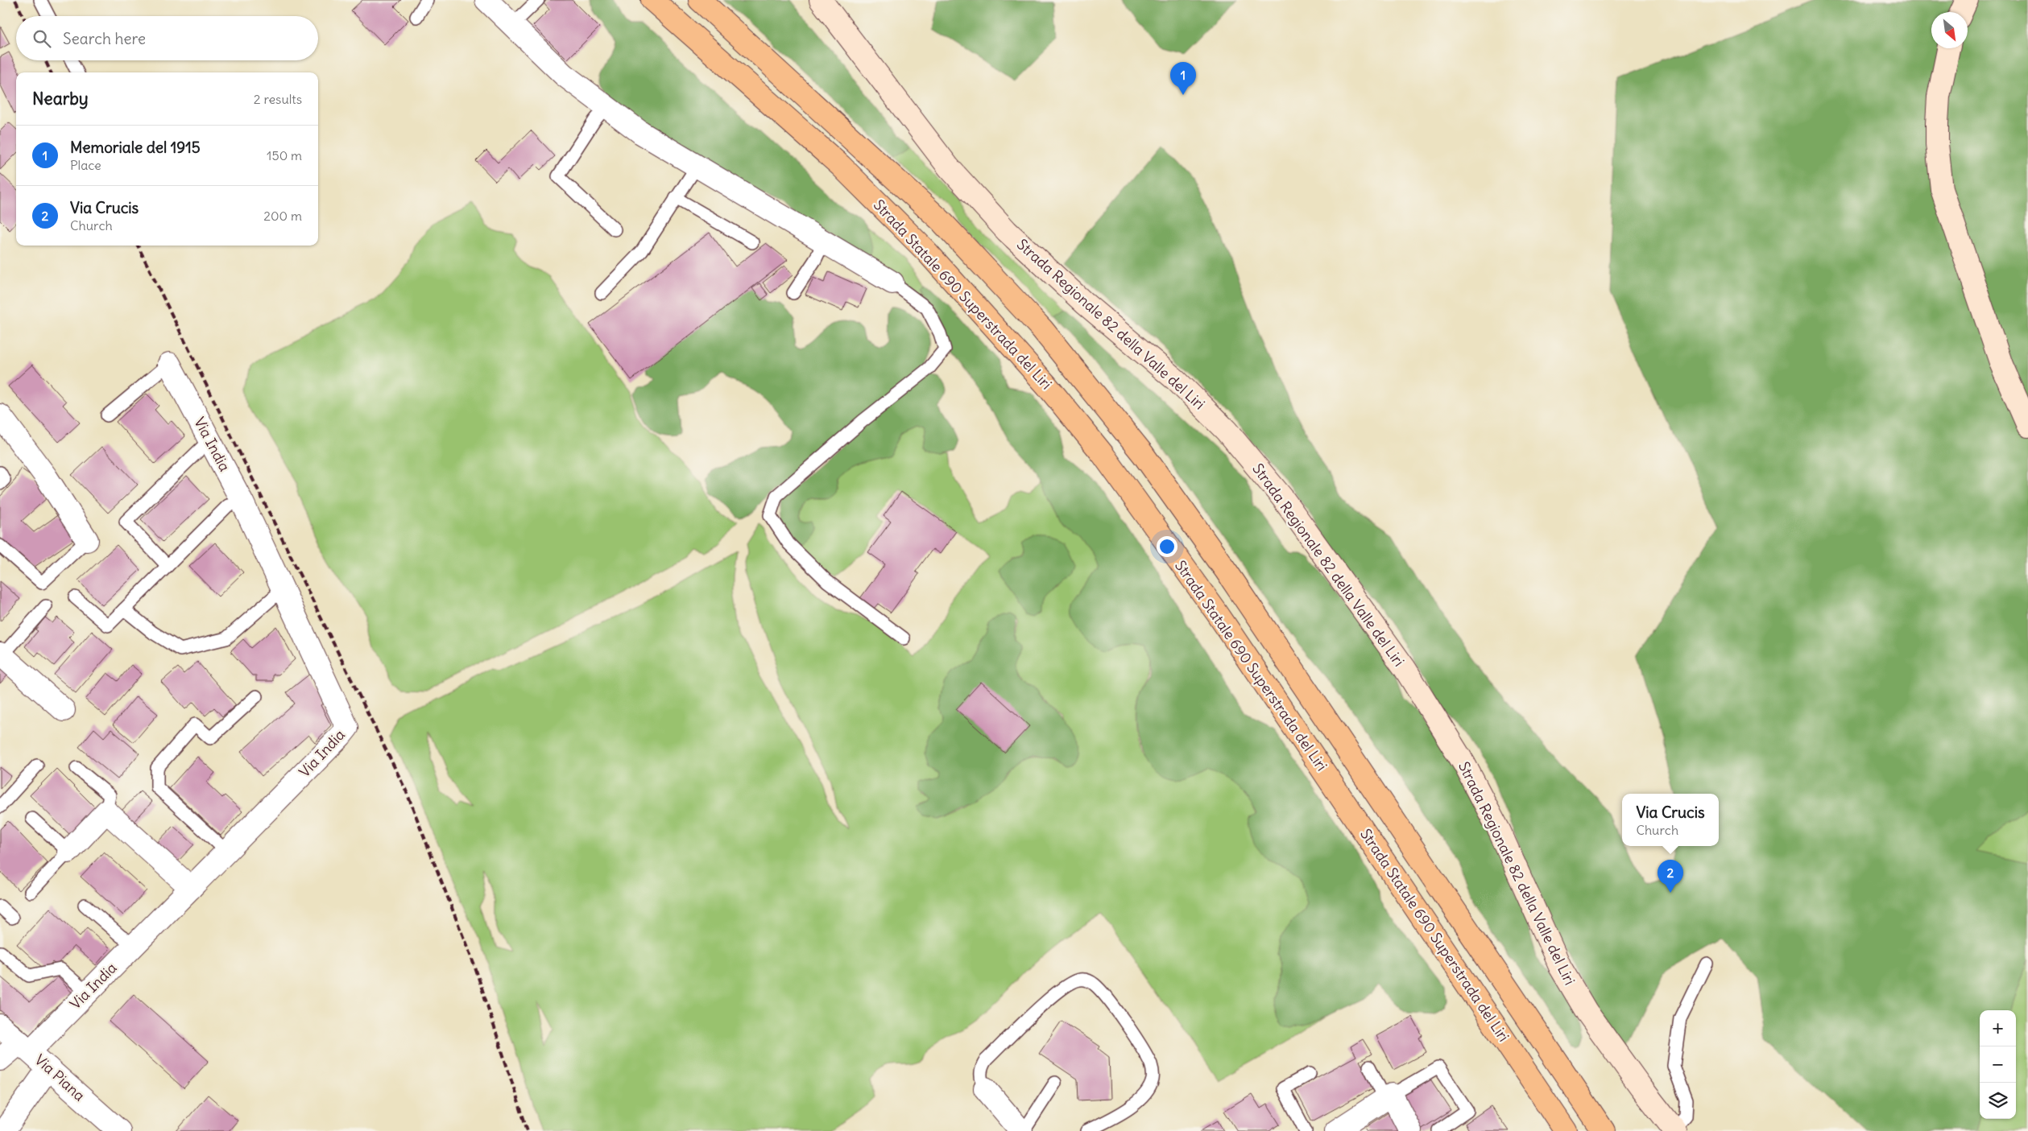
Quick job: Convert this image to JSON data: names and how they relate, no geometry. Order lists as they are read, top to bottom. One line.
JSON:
{"streets":{"highway":["Strada Statale 690 Superstrada del Liri"],"main road":["Strada Regionale 82 della Valle del Liri"],"street":["Via India","Via Piana"]},"crossings":[["Via India","Via Piana"]],"north":"bottom right","page":{"search":"Search here","pins":["1","2"],"heading":["Nearby","2 results"],"list":[{"mark":"1","name":"Memoriale del 1915","note":"Place","value":"150 m"},{"mark":"2","name":"Via Crucis","note":"Church","value":"200 m"}],"popup":["Via Crucis","Church"],"map_buttons":["+","−"]}}
